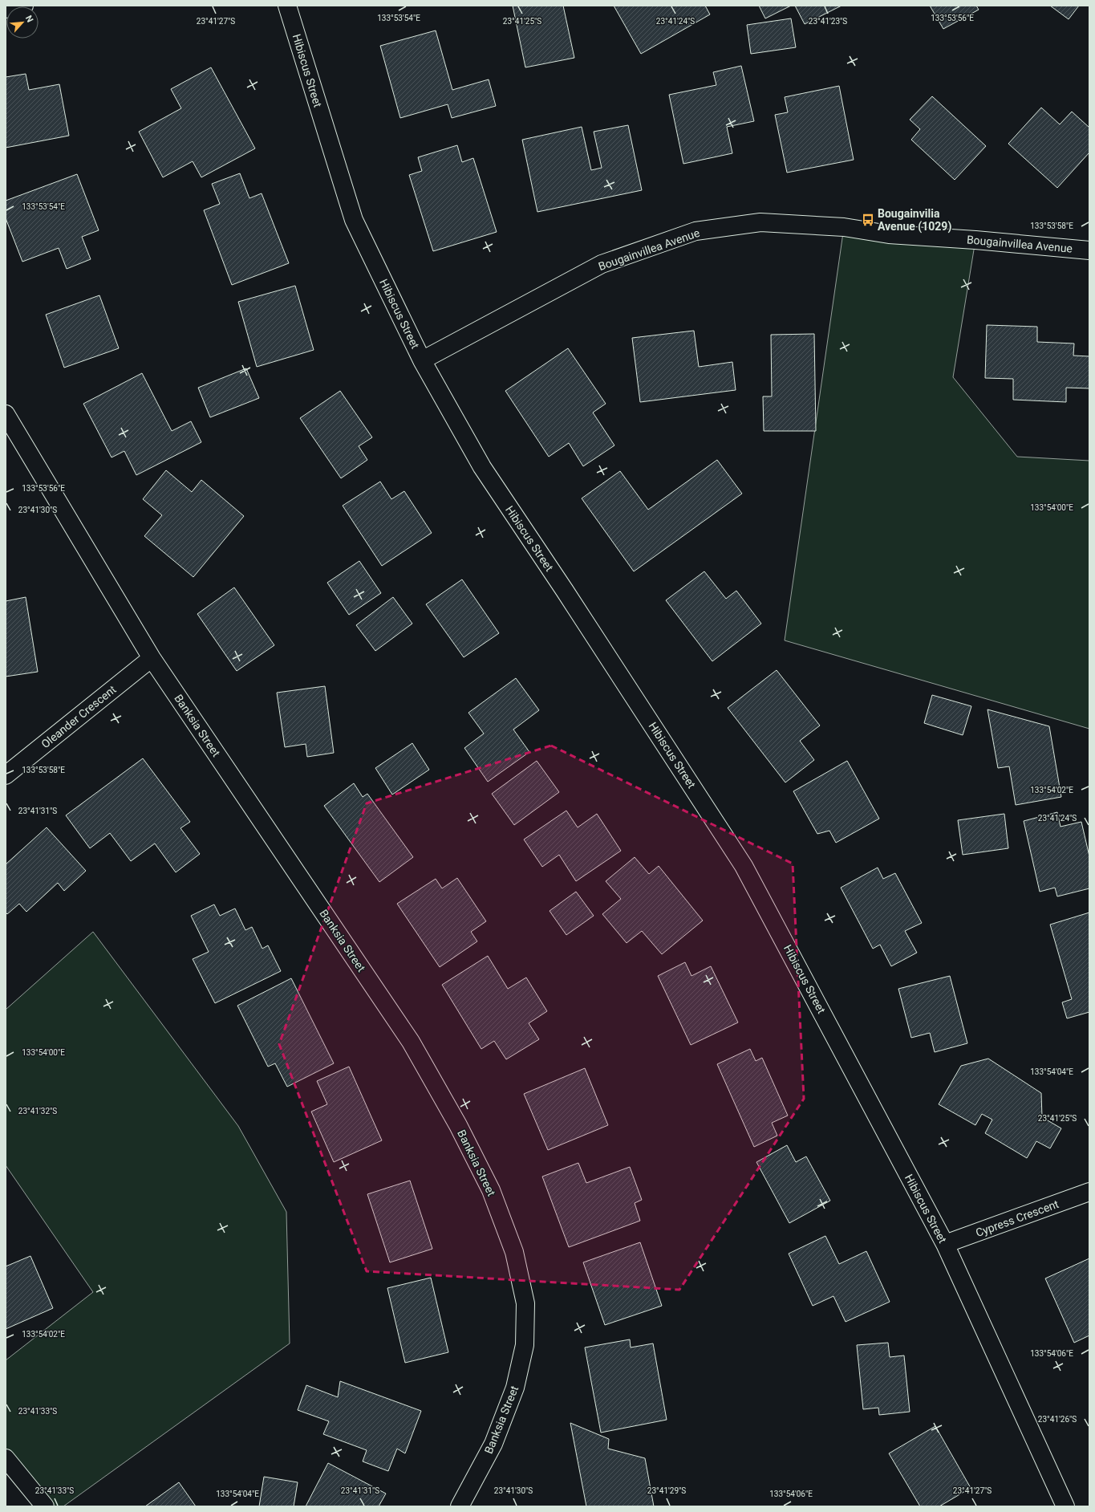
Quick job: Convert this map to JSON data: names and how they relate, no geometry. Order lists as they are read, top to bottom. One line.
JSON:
{"streets":{"street":["Hibiscus Street","Bougainvillea Avenue","Oleander Crescent","Banksia Street","Cypress Crescent"]},"crossings":[["Hibiscus Street","Bougainvillea Avenue"],["Hibiscus Street","Cypress Crescent"],["Oleander Crescent","Banksia Street"]],"places":{"bus stop":["Bougainvilia Avenue (1029)"]},"north":"top right","coordinates":["133°53'54\"E","133°53'56\"E","23°41'27\"S","23°41'25\"S","23°41'24\"S","23°41'23\"S","133°53'58\"E","133°54'00\"E","23°41'30\"S","133°54'02\"E","23°41'31\"S","133°54'04\"E","23°41'32\"S","133°54'06\"E","23°41'33\"S","23°41'26\"S","23°41'29\"S"]}
